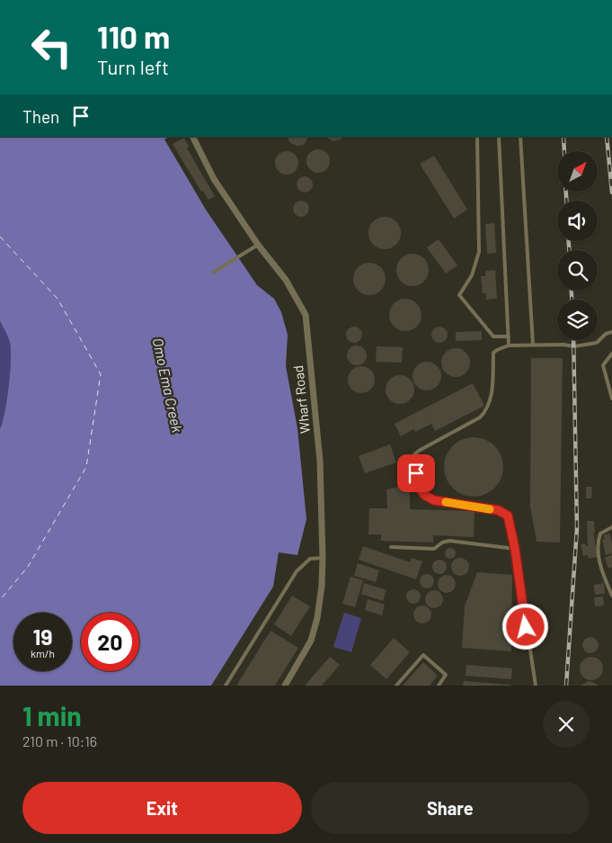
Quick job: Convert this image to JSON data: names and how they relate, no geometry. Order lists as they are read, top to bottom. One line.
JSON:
{"streets":{"street":["Wharf Road"]},"water":["Omo Ema Creek"],"north":"top right","page":{"turn":["110 m","Turn left"],"then":"Then","speed":"19 km/h","limit":"20","heading":["1 min","210 m · 10:16"],"buttons":["Exit","Share"]}}
